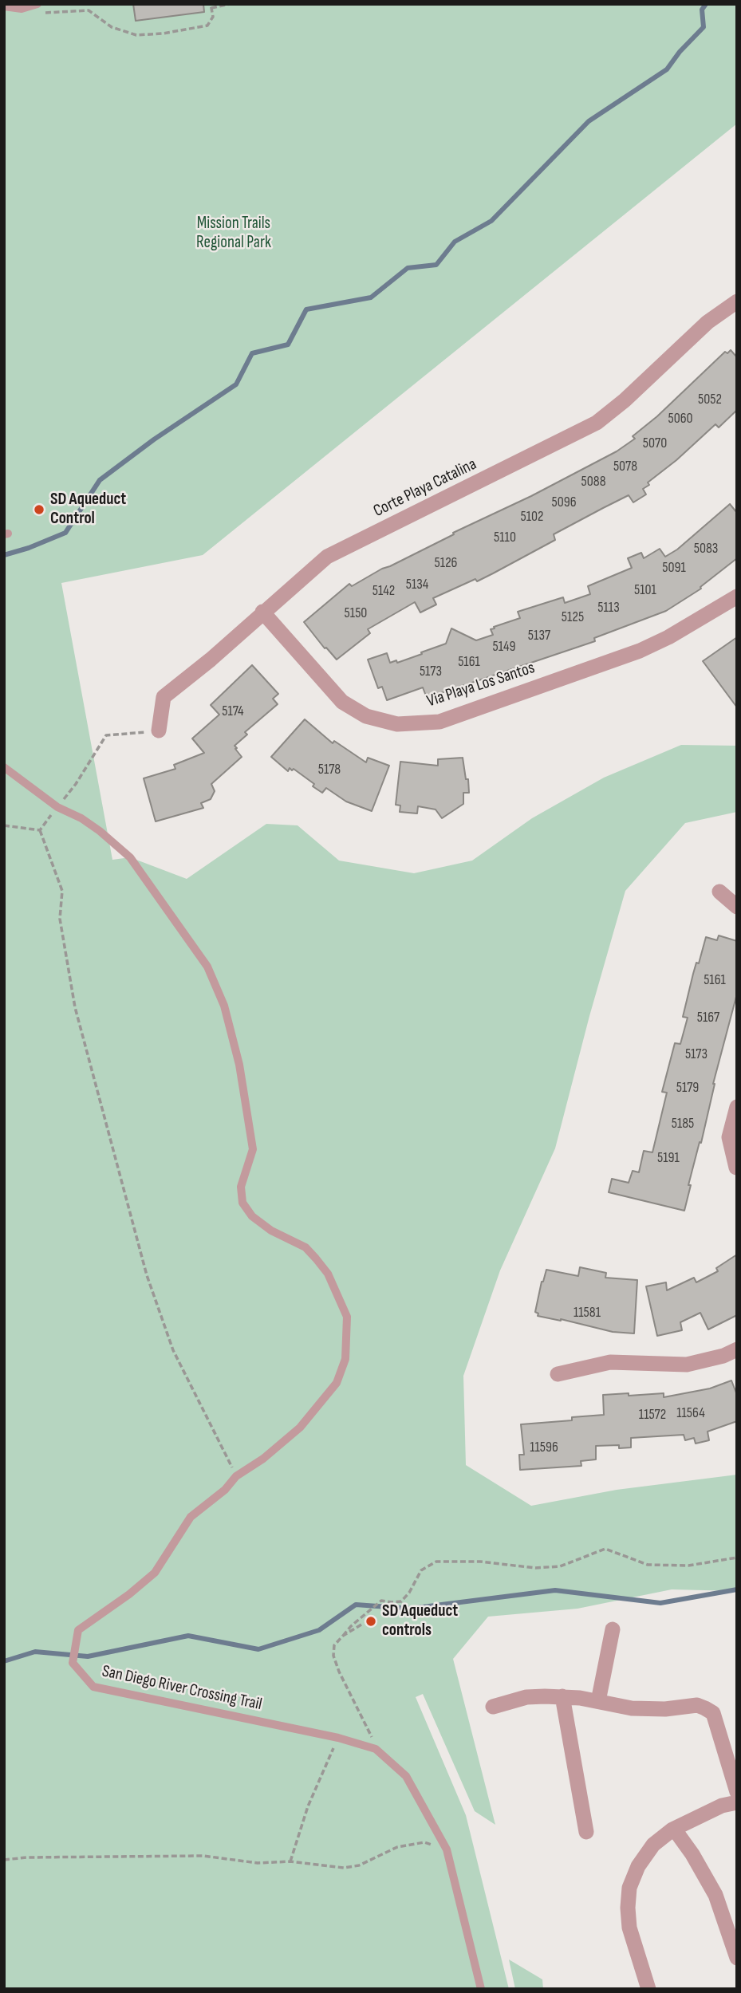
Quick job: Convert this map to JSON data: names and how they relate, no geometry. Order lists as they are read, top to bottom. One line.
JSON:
{"streets":{"street":["Corte Playa Catalina","Via Playa Los Santos"],"lane":["San Diego River Crossing Trail"]},"crossings":[["Corte Playa Catalina","Via Playa Los Santos"]],"parks":["Mission Trails Regional Park"],"places":["SD Aqueduct Control","SD Aqueduct controls"],"house_numbers":["5052","5060","5070","5078","5088","5096","5102","5110","5083","5126","5091","5134","5101","5142","5113","5150","5125","5137","5149","5161","5173","5174","5178","5161","5167","5173","5179","5185","5191","11581","11564","11572","11596"]}
